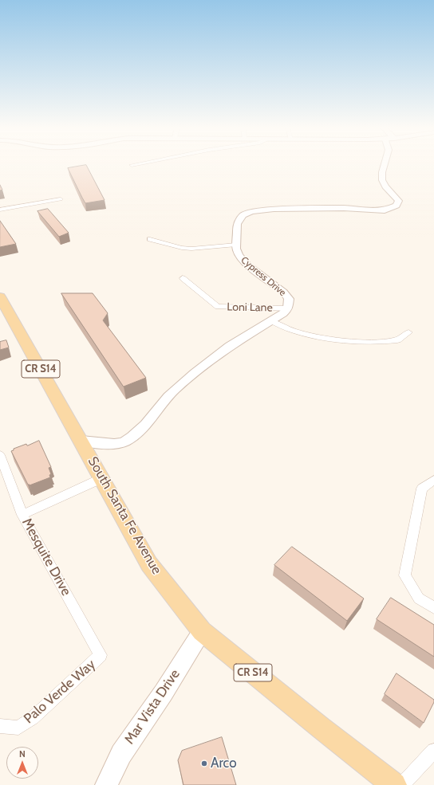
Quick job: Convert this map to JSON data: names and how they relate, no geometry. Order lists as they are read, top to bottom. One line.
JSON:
{"streets":{"main road":["CR S14","South Santa Fe Avenue","Mar Vista Drive"],"street":["Cypress Drive","Loni Lane","Mesquite Drive","Palo Verde Way"]},"crossings":[["Cypress Drive","Loni Lane"],["Cypress Drive","South Santa Fe Avenue"],["South Santa Fe Avenue","Mar Vista Drive"],["Mesquite Drive","Palo Verde Way"]],"places":["Arco"],"north":"top"}
